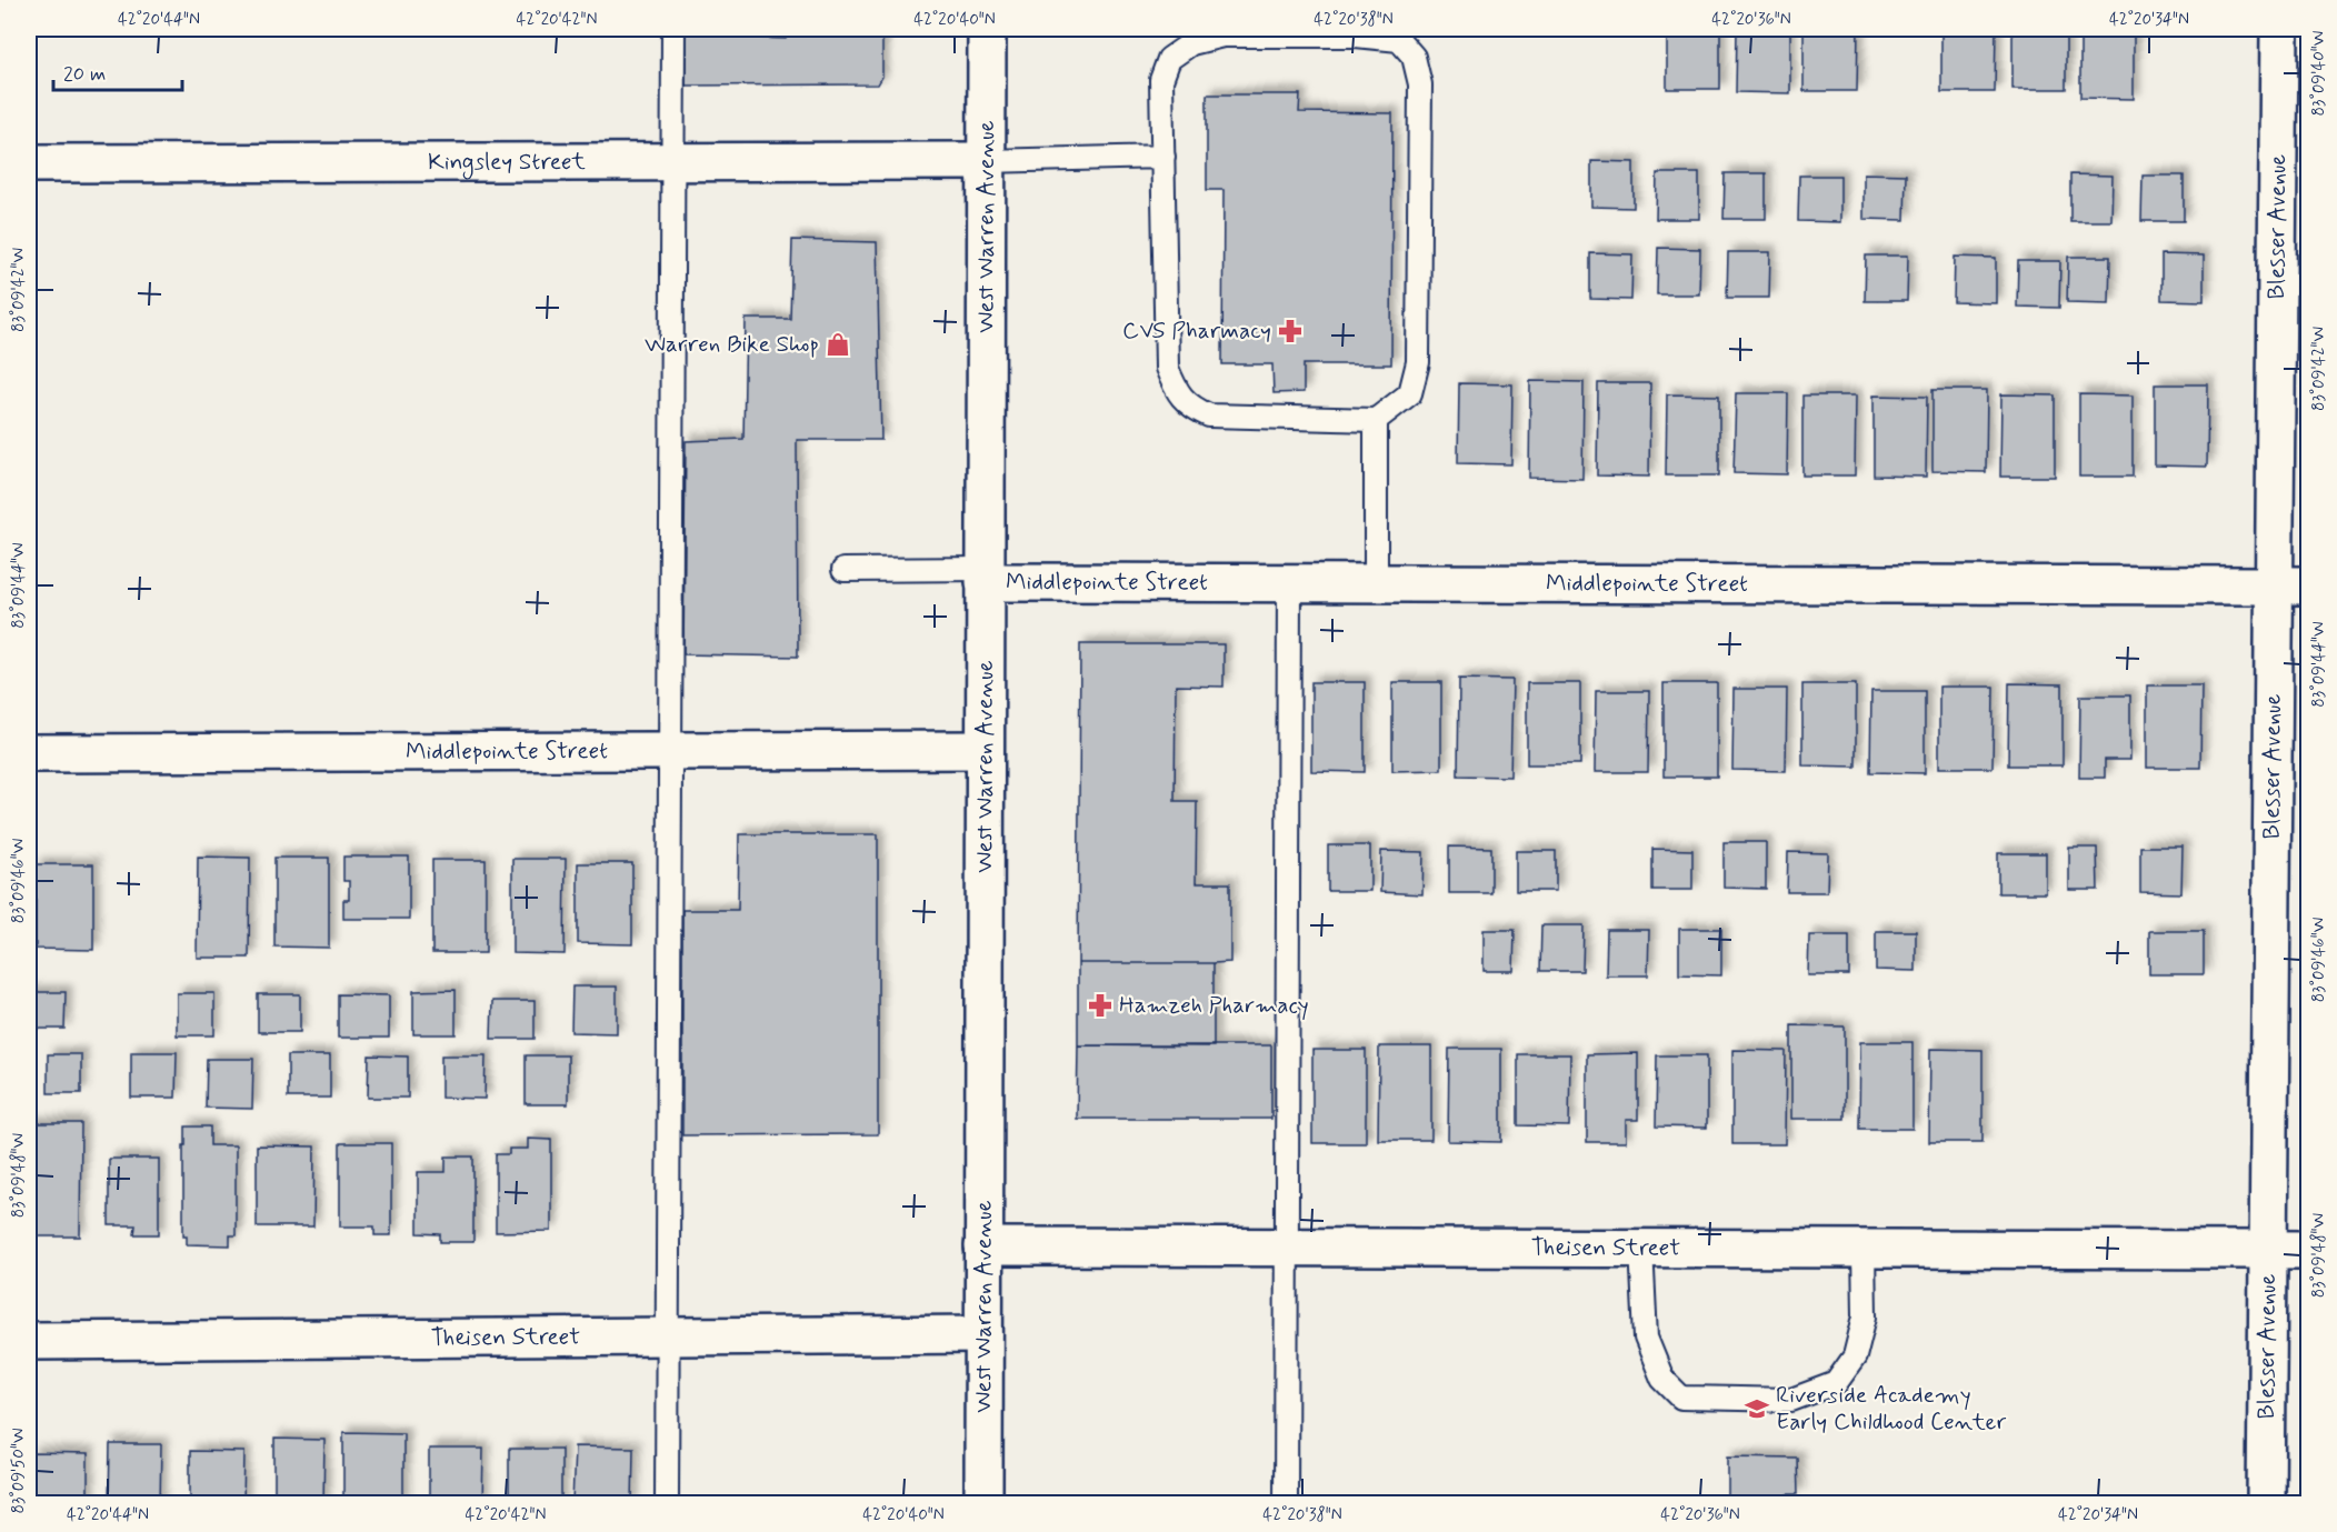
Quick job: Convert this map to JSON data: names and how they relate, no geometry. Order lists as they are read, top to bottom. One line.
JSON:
{"streets":{"street":["Kingsley Street","West Warren Avenue","Blesser Avenue","Middlepointe Street","Theisen Street"]},"crossings":[["Kingsley Street","West Warren Avenue"],["West Warren Avenue","Middlepointe Street"],["West Warren Avenue","Theisen Street"],["Blesser Avenue","Middlepointe Street"],["Blesser Avenue","Theisen Street"]],"places":{"pharmacy":["CVS Pharmacy","Hamzeh Pharmacy"],"shop":["Warren Bike Shop"],"school or university":["Riverside Academy Early Childhood Center"]},"scale_bar":"20 m","coordinates":["42°20'44\"N","42°20'42\"N","42°20'40\"N","42°20'38\"N","42°20'36\"N","42°20'34\"N","83°09'40\"W","83°09'42\"W","83°09'44\"W","83°09'46\"W","83°09'48\"W","83°09'50\"W"]}
